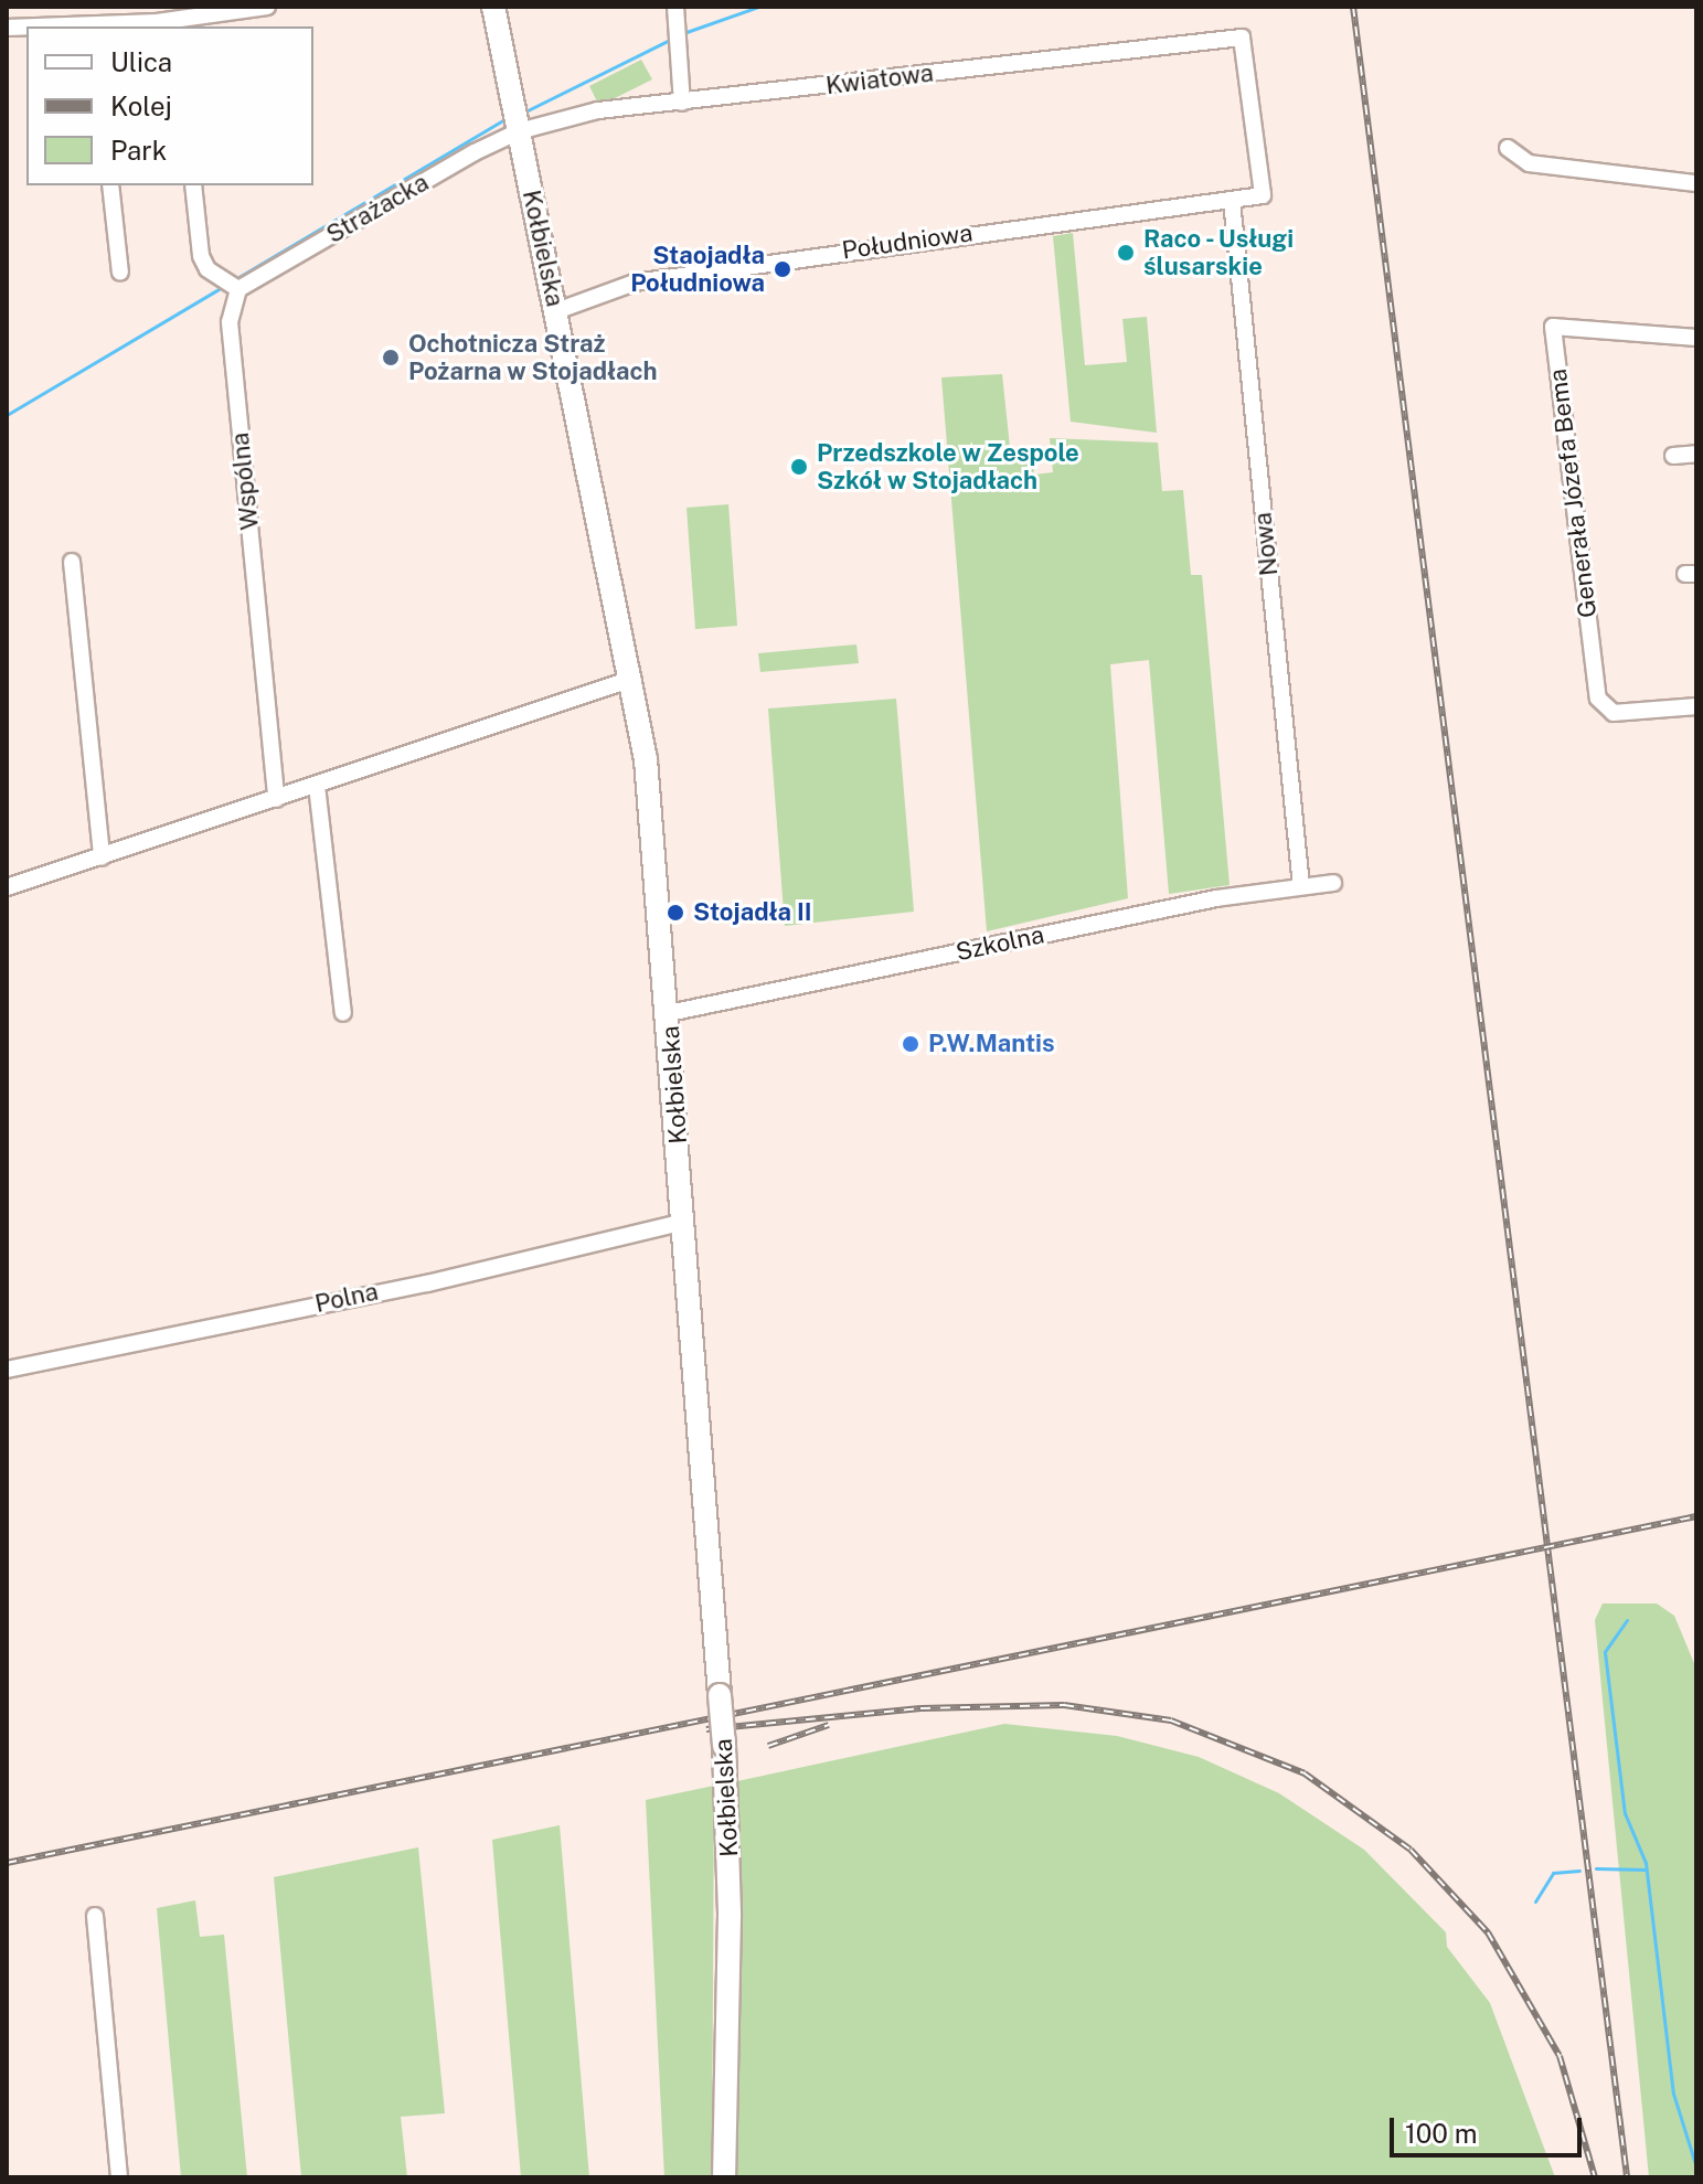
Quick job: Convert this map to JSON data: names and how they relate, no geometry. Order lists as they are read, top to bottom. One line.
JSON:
{"streets":{"street":["Kwiatowa","Strażacka","Południowa","Kołbielska","Wspólna","Generała Józefa Bema","Nowa","Szkolna","Polna"]},"crossings":[["Kwiatowa","Strażacka"],["Kwiatowa","Południowa"],["Kwiatowa","Kołbielska"],["Strażacka","Kołbielska"],["Strażacka","Wspólna"],["Południowa","Kołbielska"],["Południowa","Nowa"],["Kołbielska","Szkolna"],["Kołbielska","Polna"],["Nowa","Szkolna"]],"places":["Raco - Usługi ślusarskie","Staojadła Południowa","Ochotnicza Straż Pożarna w Stojadłach","Przedszkole w Zespole Szkół w Stojadłach","Stojadła II","P.W.Mantis"],"legend":["Ulica","Kolej","Park"],"scale_bar":"100 m"}
